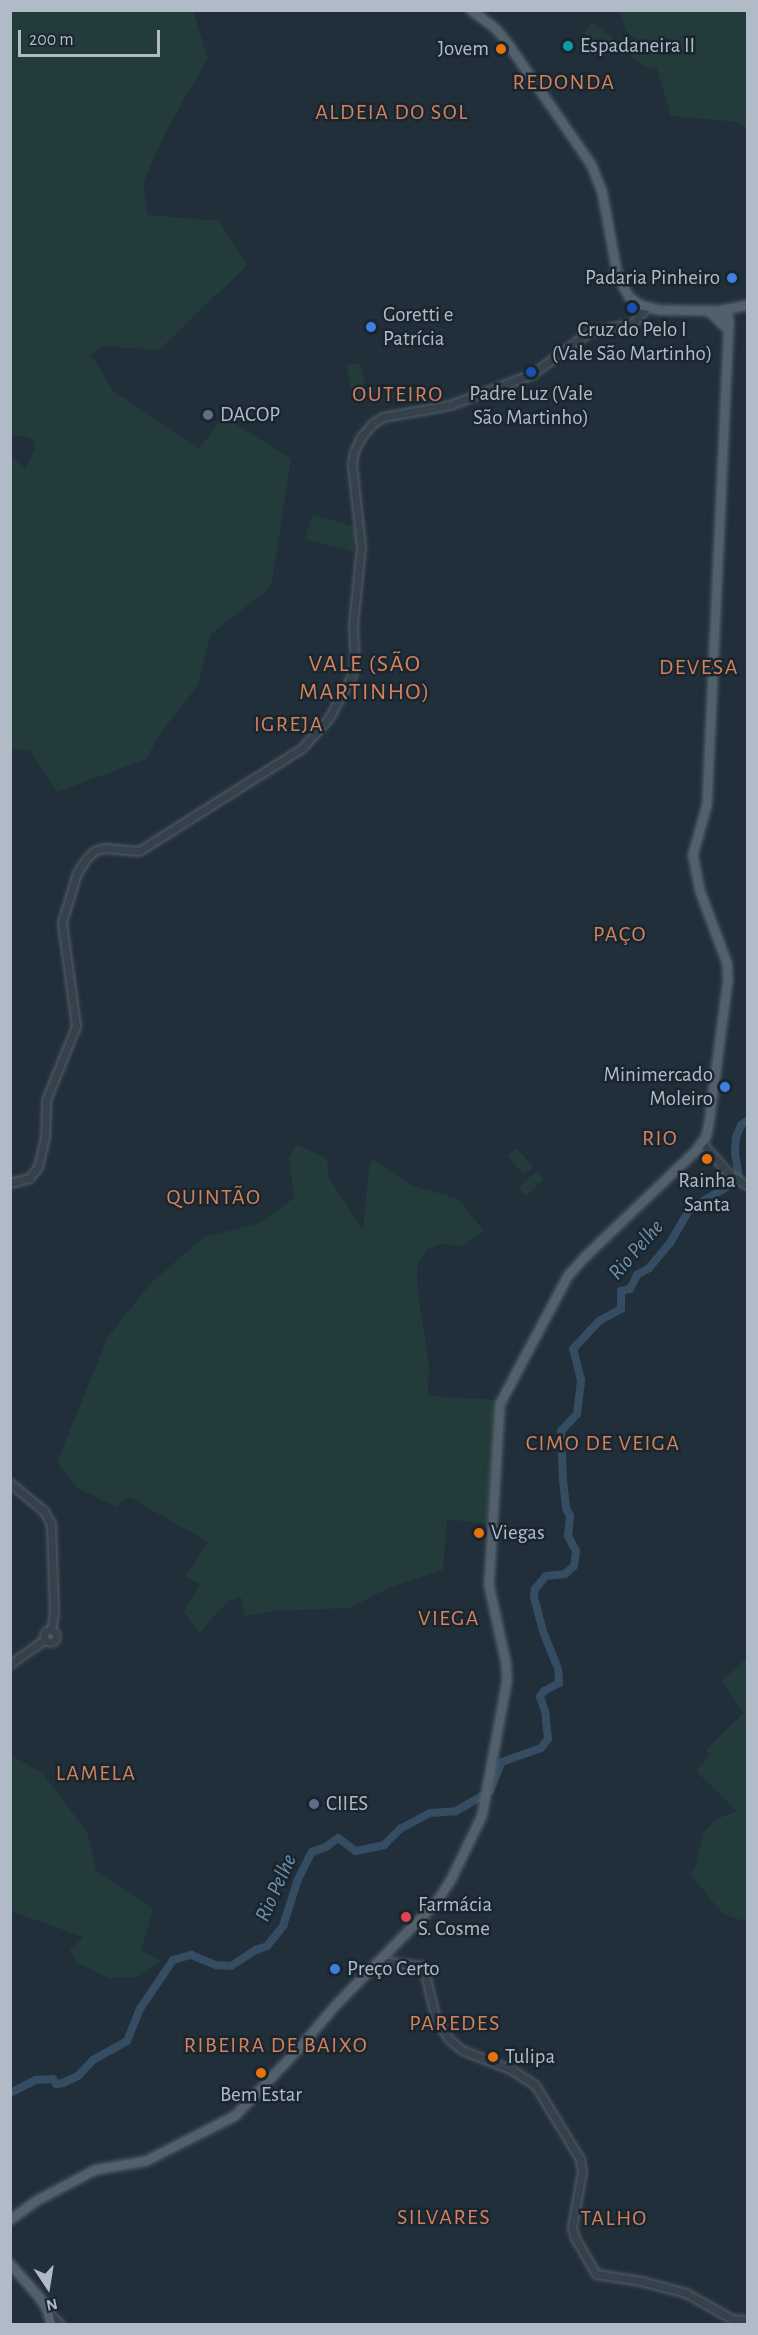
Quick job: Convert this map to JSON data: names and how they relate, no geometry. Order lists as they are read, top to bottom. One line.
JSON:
{"districts":["REDONDA","ALDEIA DO SOL","OUTEIRO","VALE (SÃO MARTINHO)","DEVESA","IGREJA","PAÇO","RIO","QUINTÃO","CIMO DE VEIGA","VIEGA","LAMELA","PAREDES","RIBEIRA DE BAIXO","SILVARES","TALHO"],"water":["Rio Pelhe"],"places":["Espadaneira II","Jovem","Padaria Pinheiro","Cruz do Pelo I (Vale São Martinho)","Goretti e Patrícia","Padre Luz (Vale São Martinho)","DACOP","Minimercado Moleiro","Rainha Santa","Viegas","CIIES","Farmácia S. Cosme","Preço Certo","Tulipa","Bem Estar"],"scale_bar":"200 m","north":"bottom"}
